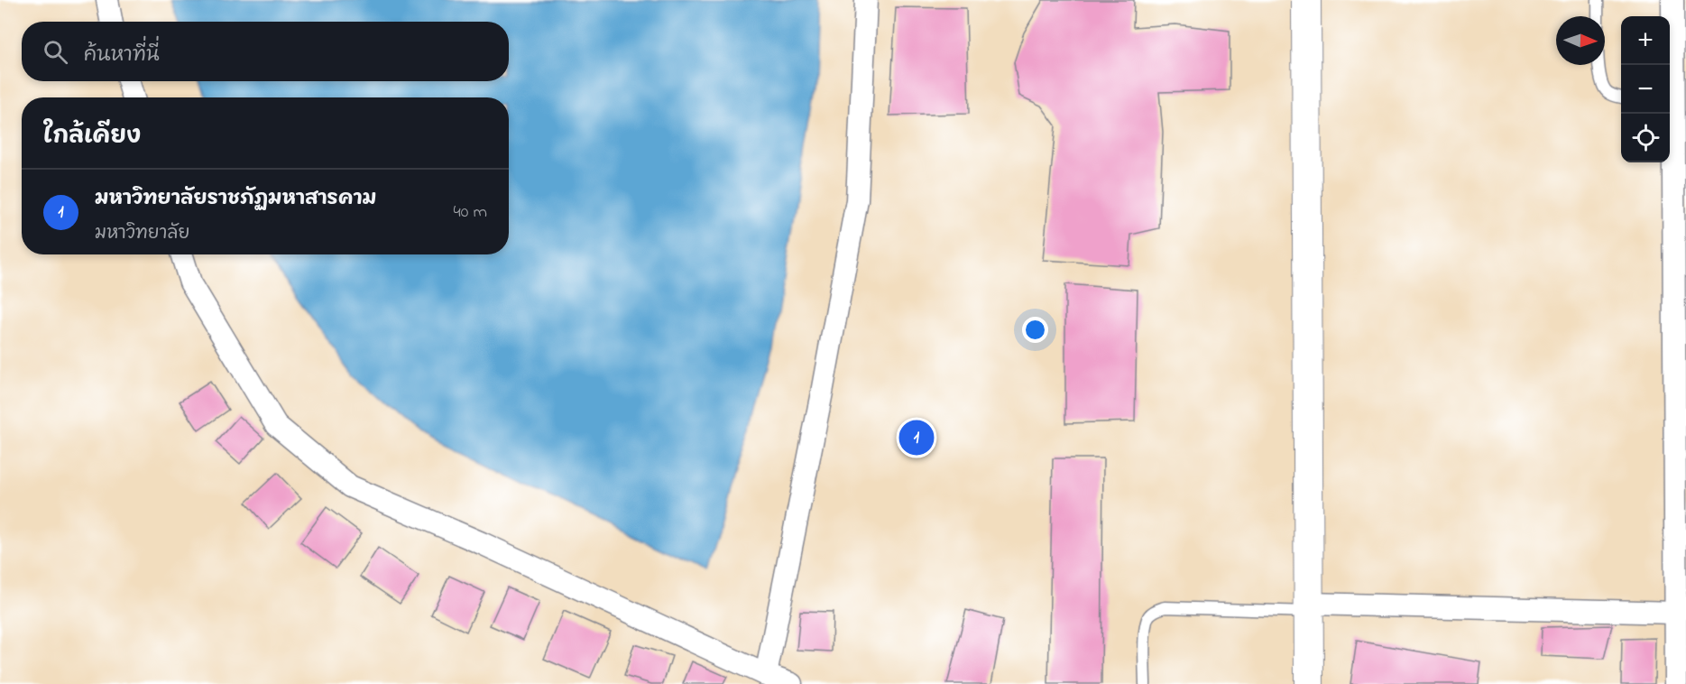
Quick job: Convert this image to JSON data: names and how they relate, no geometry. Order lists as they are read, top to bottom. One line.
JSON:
{"north":"right","page":{"map_buttons":["+","−"],"search":"ค้นหาที่นี่","heading":"ใกล้เคียง","list":[{"mark":"1","name":"มหาวิทยาลัยราชภัฏมหาสารคาม","note":"มหาวิทยาลัย","value":"40 m"}],"pins":"1"}}
